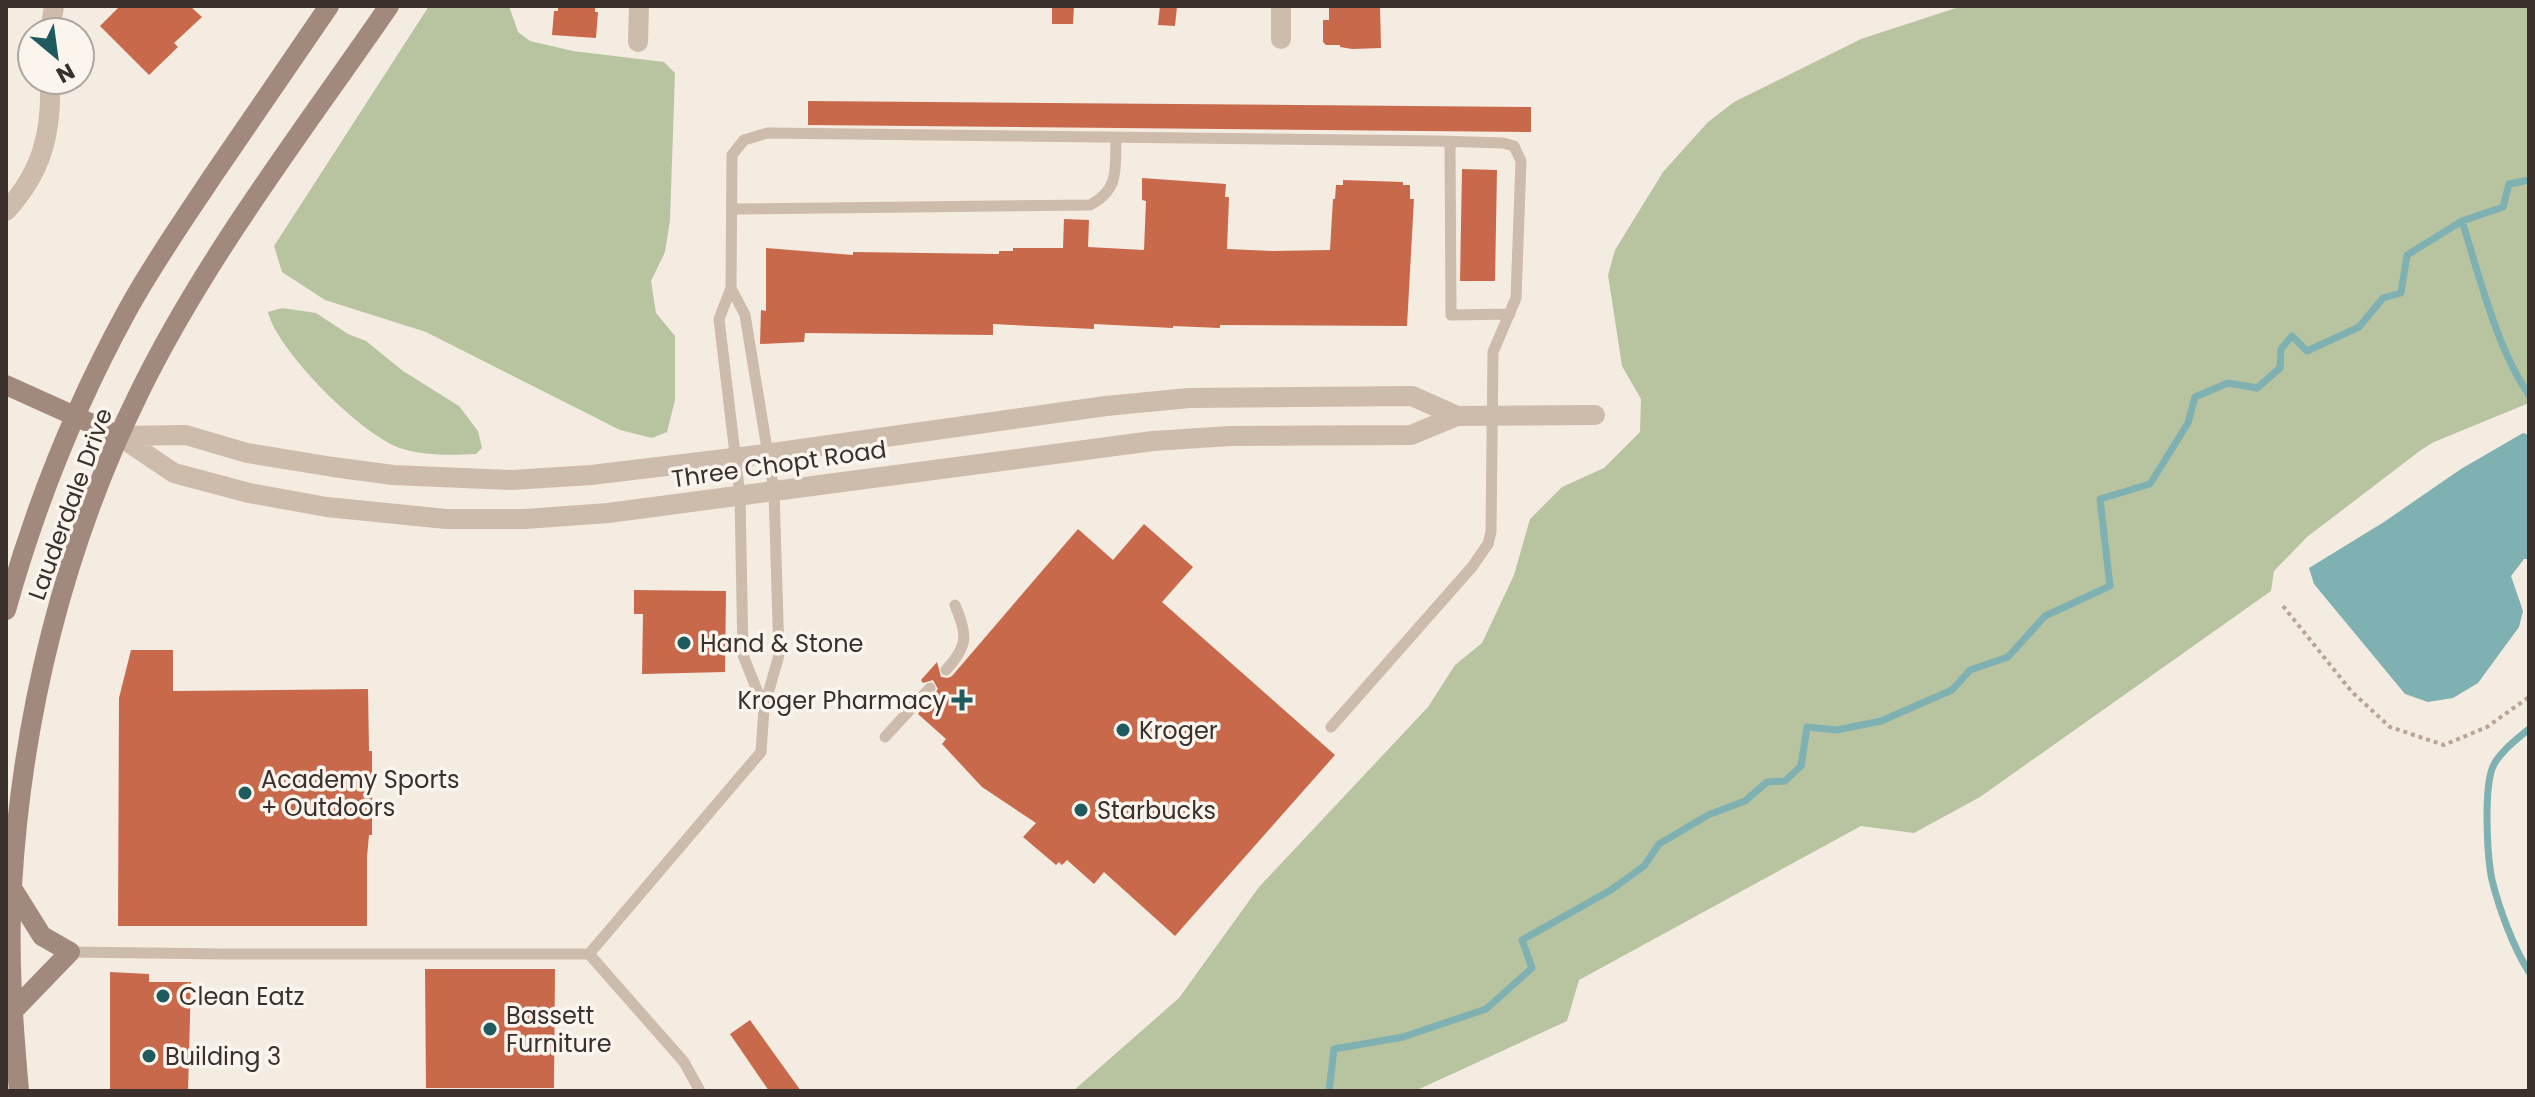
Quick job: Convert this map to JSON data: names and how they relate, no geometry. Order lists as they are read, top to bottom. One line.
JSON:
{"streets":{"main road":["Three Chopt Road","Lauderdale Drive"]},"crossings":[["Three Chopt Road","Lauderdale Drive"]],"places":{"other":["Hand & Stone","Kroger","Academy Sports + Outdoors","Starbucks","Clean Eatz","Bassett Furniture","Building 3"],"health":["Kroger Pharmacy"]},"north":"bottom right"}
